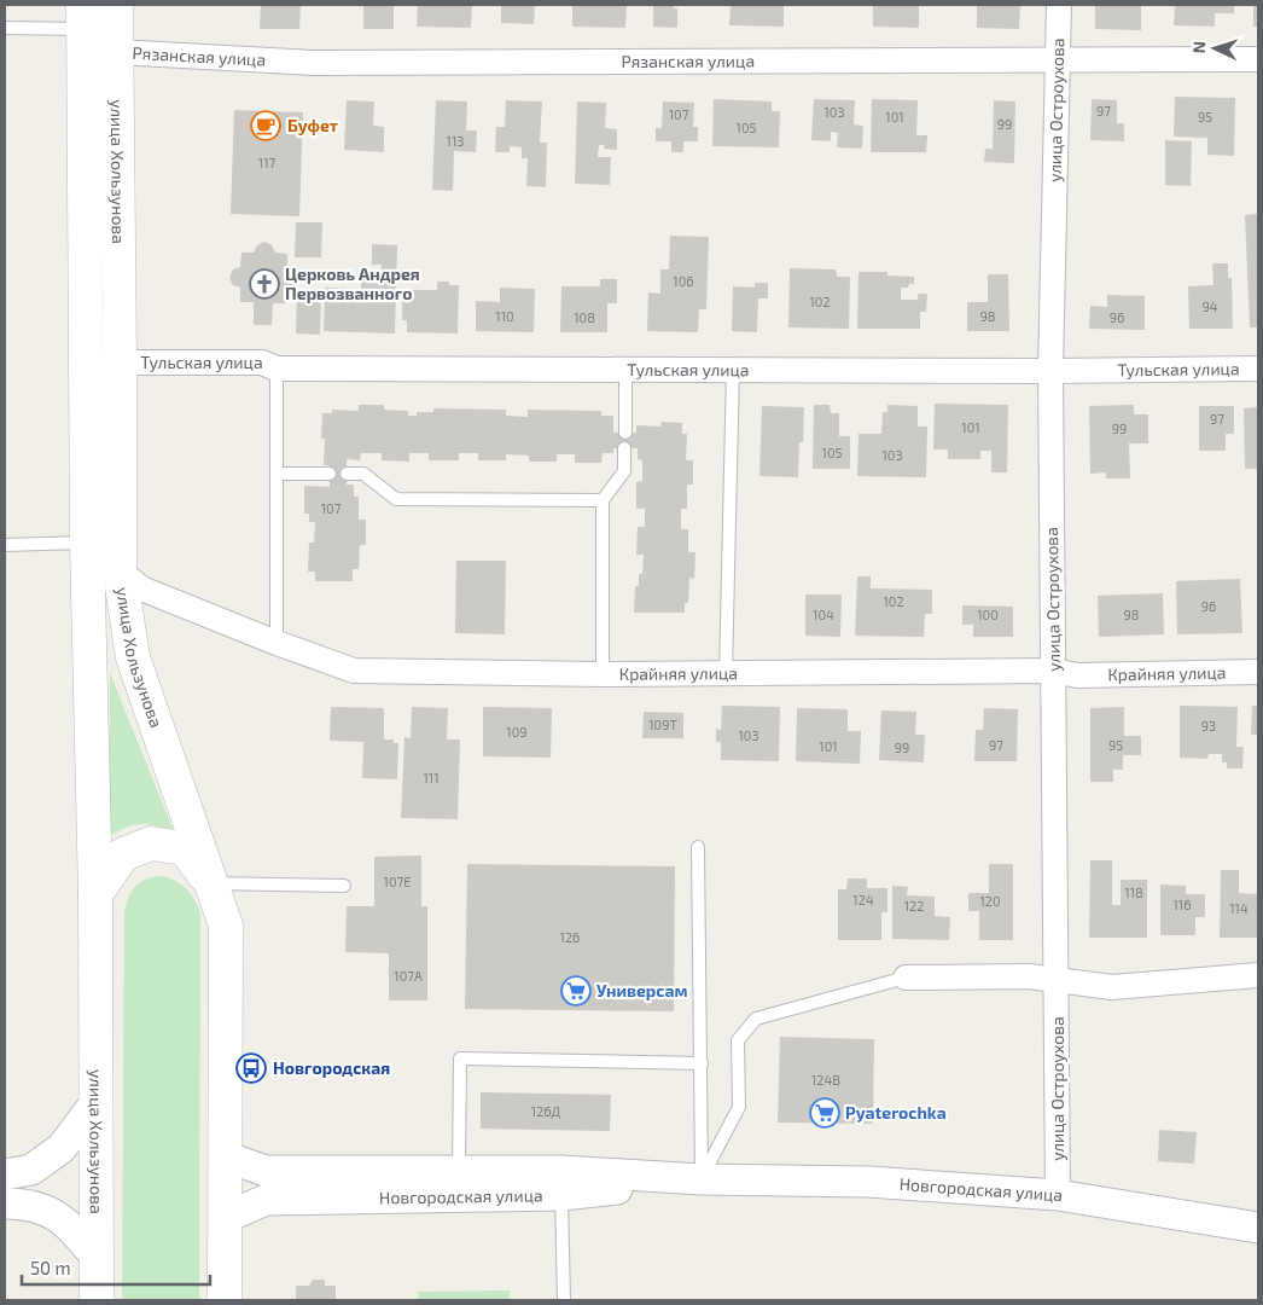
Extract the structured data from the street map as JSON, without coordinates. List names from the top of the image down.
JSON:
{
  "streets": {
    "main road": ["улица Хользунова"],
    "street": [
      "Рязанская улица",
      "улица Остроухова",
      "Тульская улица",
      "Крайняя улица",
      "Новгородская улица"
    ]
  },
  "crossings": [
    ["Рязанская улица", "улица Остроухова"],
    ["Рязанская улица", "улица Хользунова"],
    ["улица Остроухова", "Тульская улица"],
    ["улица Остроухова", "Крайняя улица"],
    ["улица Остроухова", "Новгородская улица"],
    ["улица Хользунова", "Тульская улица"],
    ["улица Хользунова", "Крайняя улица"],
    ["улица Хользунова", "Новгородская улица"]
  ],
  "places": {
    "cafe": ["Буфет"],
    "church": ["Церковь Андрея Первозванного"],
    "supermarket": ["Универсам", "Pyaterochka"],
    "bus stop": ["Новгородская"]
  },
  "house_numbers": [
    "97",
    "103",
    "107",
    "101",
    "95",
    "99",
    "105",
    "113",
    "117",
    "106",
    "102",
    "94",
    "110",
    "98",
    "108",
    "96",
    "97",
    "101",
    "99",
    "105",
    "103",
    "107",
    "102",
    "96",
    "104",
    "100",
    "98",
    "109Т",
    "93",
    "109",
    "103",
    "97",
    "95",
    "101",
    "99",
    "111",
    "107Е",
    "118",
    "124",
    "120",
    "116",
    "122",
    "114",
    "126",
    "107А",
    "124В",
    "126Д"
  ],
  "scale_bar": "50 m",
  "north": "left"
}
